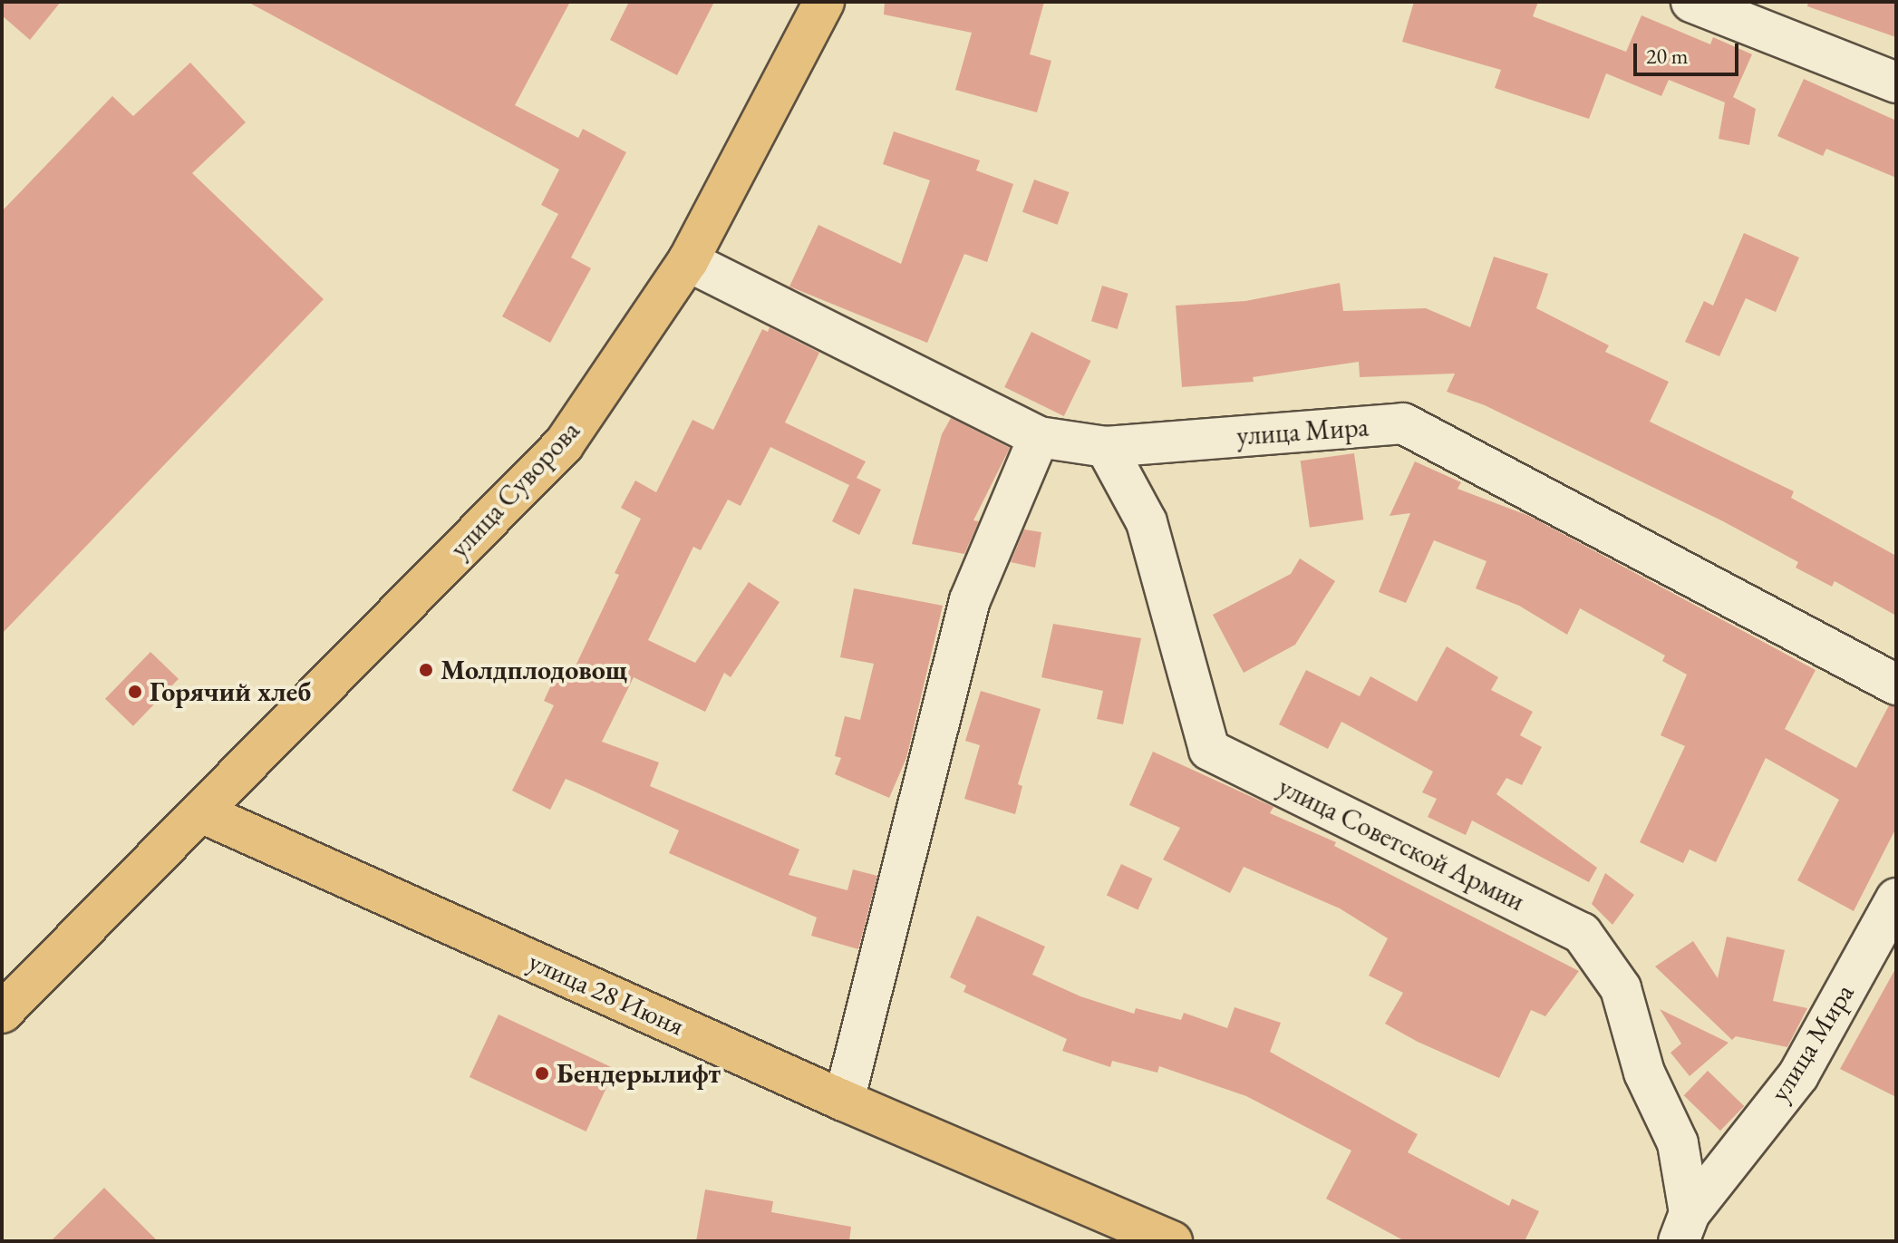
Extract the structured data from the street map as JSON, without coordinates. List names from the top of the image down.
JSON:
{
  "streets": {
    "main road": ["улица Суворова", "улица 28 Июня"],
    "street": ["улица Мира", "улица Советской Армии"]
  },
  "crossings": [
    ["улица Мира", "улица Суворова"],
    ["улица Мира", "улица Советской Армии"],
    ["улица Суворова", "улица 28 Июня"]
  ],
  "places": ["Молдплодовощ", "Горячий хлеб", "Бендерылифт"],
  "scale_bar": "20 m"
}
